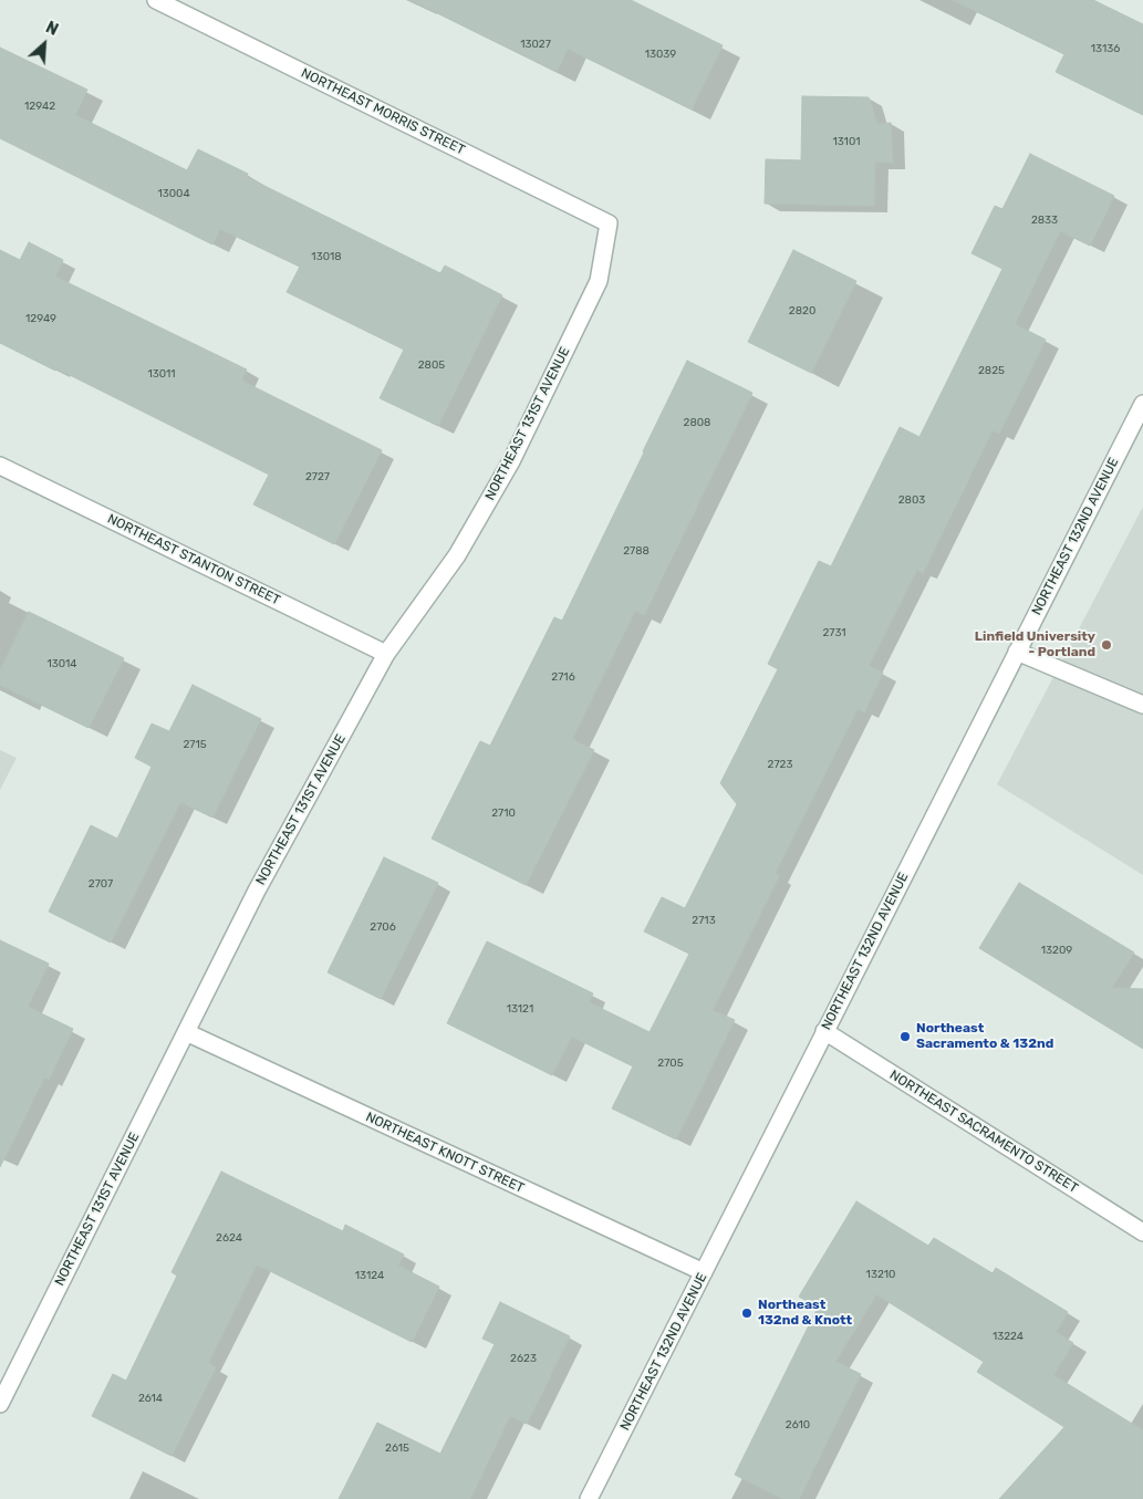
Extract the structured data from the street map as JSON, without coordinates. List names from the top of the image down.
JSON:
{
  "streets": {
    "street": [
      "NORTHEAST MORRIS STREET",
      "NORTHEAST 131ST AVENUE",
      "NORTHEAST 132ND AVENUE",
      "NORTHEAST STANTON STREET",
      "NORTHEAST SACRAMENTO STREET",
      "NORTHEAST KNOTT STREET"
    ]
  },
  "crossings": [
    ["NORTHEAST MORRIS STREET", "NORTHEAST 131ST AVENUE"],
    ["NORTHEAST 131ST AVENUE", "NORTHEAST STANTON STREET"],
    ["NORTHEAST 131ST AVENUE", "NORTHEAST KNOTT STREET"],
    ["NORTHEAST 132ND AVENUE", "NORTHEAST SACRAMENTO STREET"],
    ["NORTHEAST 132ND AVENUE", "NORTHEAST KNOTT STREET"]
  ],
  "places": ["Linfield University - Portland", "Northeast Sacramento & 132nd", "Northeast 132nd & Knott"],
  "house_numbers": [
    "13027",
    "13136",
    "13039",
    "12942",
    "13101",
    "13004",
    "2833",
    "13018",
    "2820",
    "12949",
    "2805",
    "2825",
    "13011",
    "2808",
    "2727",
    "2803",
    "2788",
    "2731",
    "13014",
    "2716",
    "2715",
    "2723",
    "2710",
    "2707",
    "2713",
    "2706",
    "13209",
    "13121",
    "2705",
    "2624",
    "13210",
    "13124",
    "13224",
    "2623",
    "2614",
    "2610",
    "2615"
  ],
  "north": "top right"
}
